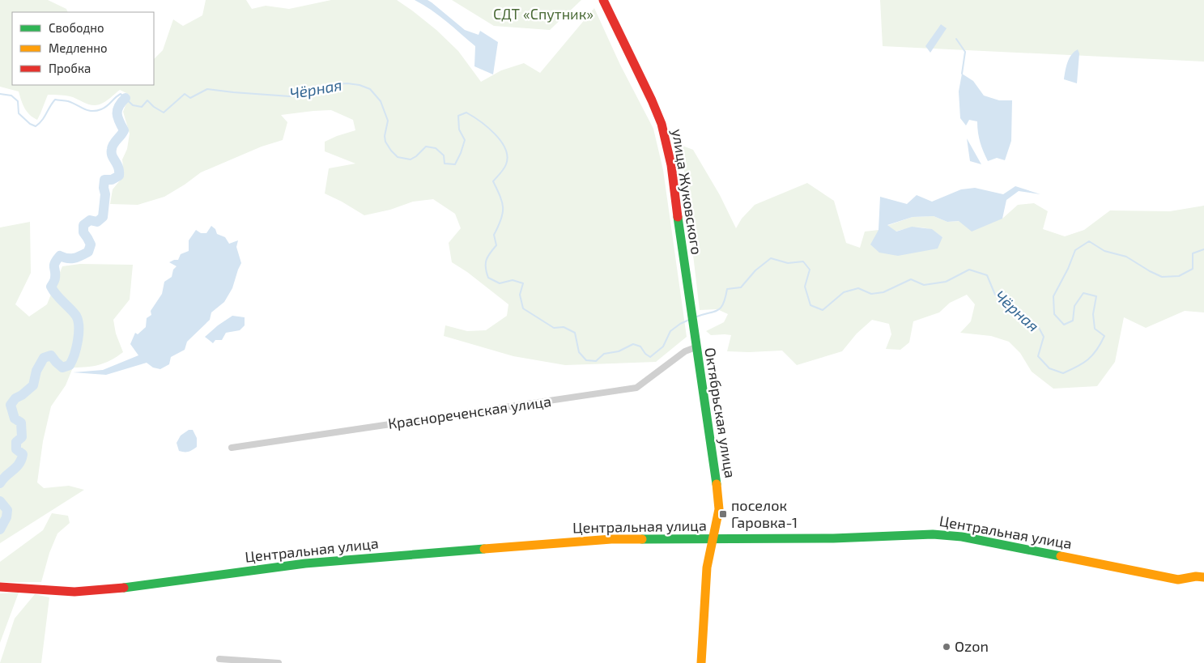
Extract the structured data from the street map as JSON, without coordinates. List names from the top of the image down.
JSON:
{
  "streets": {
    "street": [
      "улица Жуковского",
      "Краснореченская улица",
      "Октябрьская улица",
      "Центральная улица"
    ]
  },
  "crossings": [
    ["улица Жуковского", "Октябрьская улица"],
    ["Краснореченская улица", "Октябрьская улица"],
    ["Октябрьская улица", "Центральная улица"]
  ],
  "water": ["Чёрная"],
  "parks": ["СДТ «Спутник»"],
  "places": {
    "transit": ["поселок Гаровка-1"],
    "other": ["Ozon"]
  },
  "legend": ["Свободно", "Медленно", "Пробка"]
}
